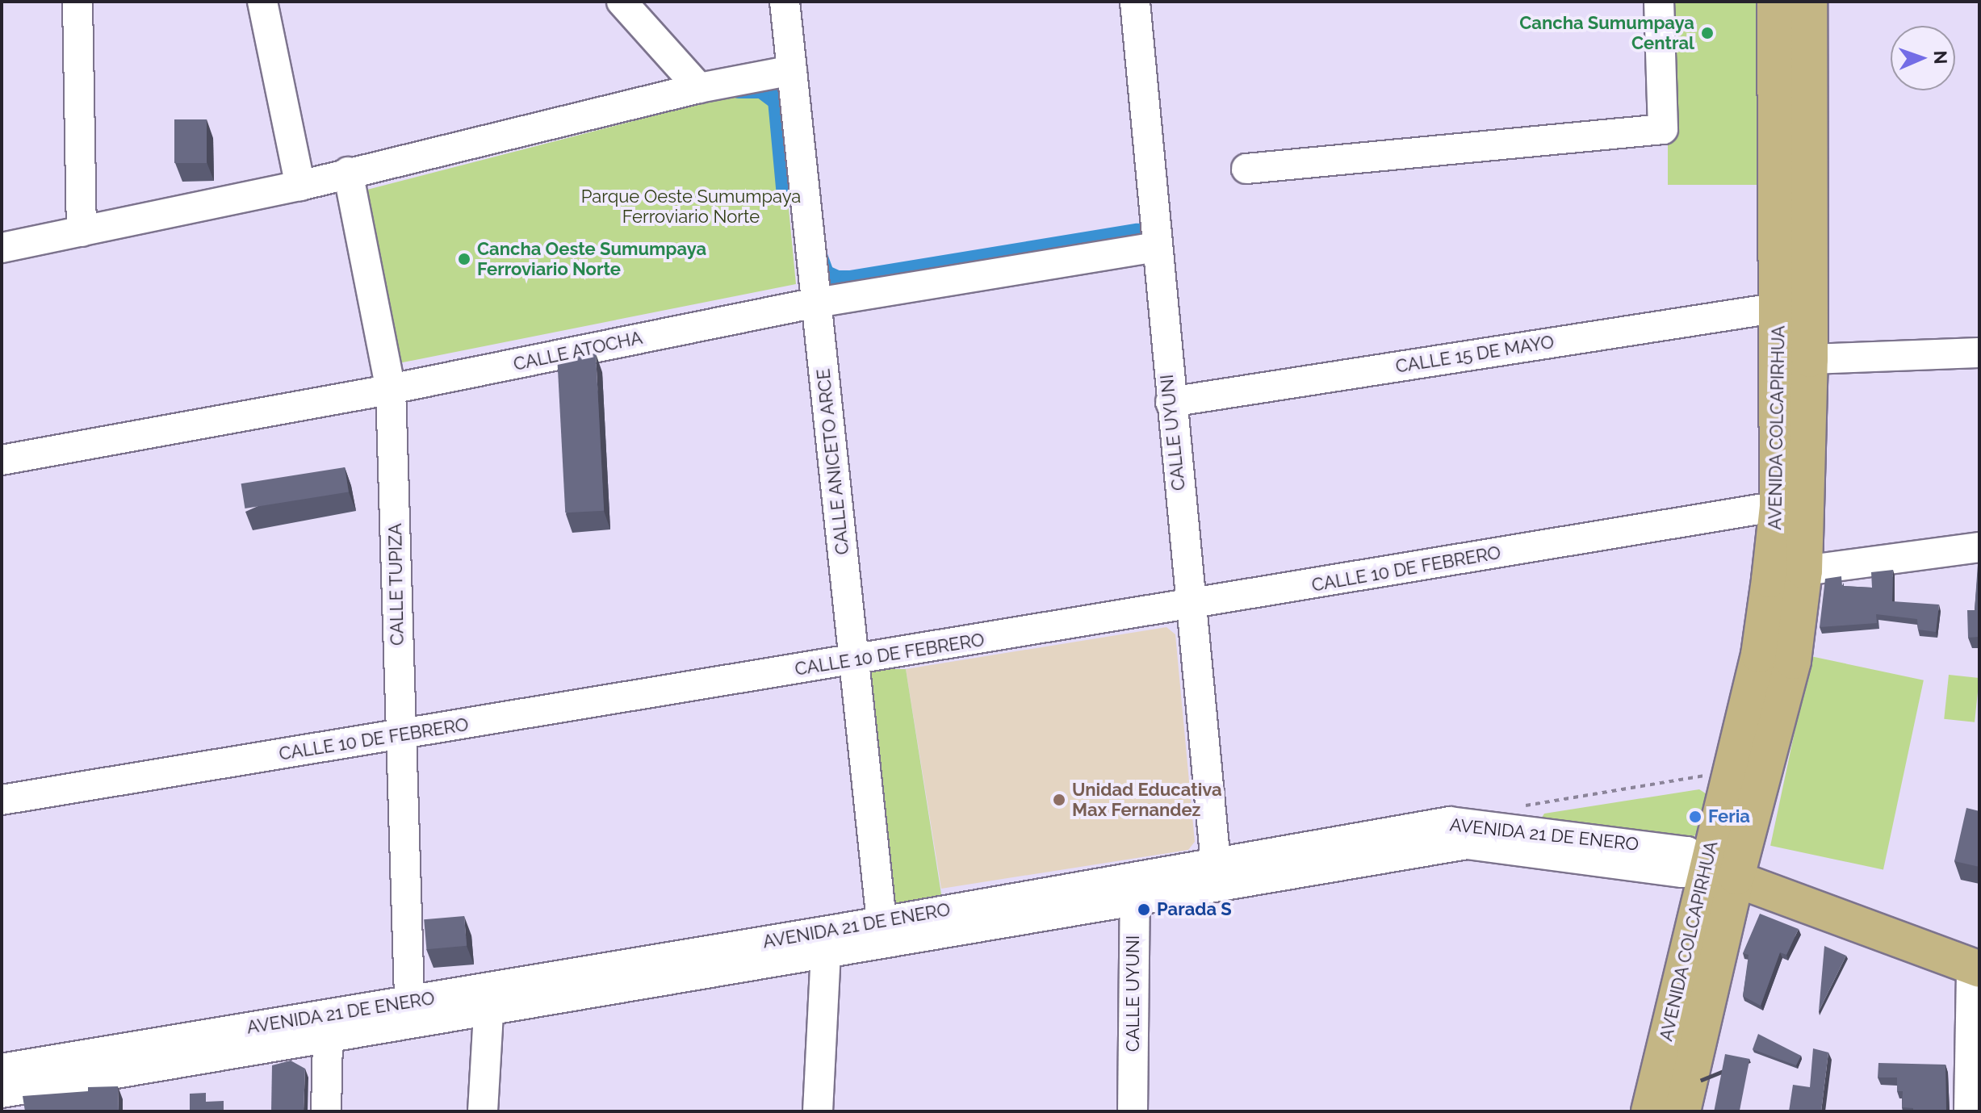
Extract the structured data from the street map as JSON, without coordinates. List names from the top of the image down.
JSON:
{
  "streets": {
    "main road": ["AVENIDA COLCAPIRHUA", "AVENIDA 21 DE ENERO"],
    "street": [
      "CALLE ATOCHA",
      "CALLE 15 DE MAYO",
      "CALLE UYUNI",
      "CALLE ANICETO ARCE",
      "CALLE 10 DE FEBRERO",
      "CALLE TUPIZA"
    ]
  },
  "crossings": [
    ["CALLE ATOCHA", "CALLE UYUNI"],
    ["CALLE ATOCHA", "CALLE ANICETO ARCE"],
    ["CALLE ATOCHA", "CALLE TUPIZA"],
    ["CALLE 15 DE MAYO", "AVENIDA COLCAPIRHUA"],
    ["CALLE 15 DE MAYO", "CALLE UYUNI"],
    ["AVENIDA COLCAPIRHUA", "CALLE 10 DE FEBRERO"],
    ["AVENIDA COLCAPIRHUA", "AVENIDA 21 DE ENERO"],
    ["CALLE UYUNI", "CALLE 10 DE FEBRERO"],
    ["CALLE UYUNI", "AVENIDA 21 DE ENERO"],
    ["CALLE ANICETO ARCE", "CALLE 10 DE FEBRERO"],
    ["CALLE ANICETO ARCE", "AVENIDA 21 DE ENERO"],
    ["CALLE 10 DE FEBRERO", "CALLE TUPIZA"],
    ["CALLE TUPIZA", "AVENIDA 21 DE ENERO"]
  ],
  "parks": ["Parque Oeste Sumumpaya Ferroviario Norte"],
  "places": [
    "Cancha Sumumpaya Central",
    "Cancha Oeste Sumumpaya Ferroviario Norte",
    "Unidad Educativa Max Fernandez",
    "Feria",
    "Parada S"
  ],
  "north": "right"
}
